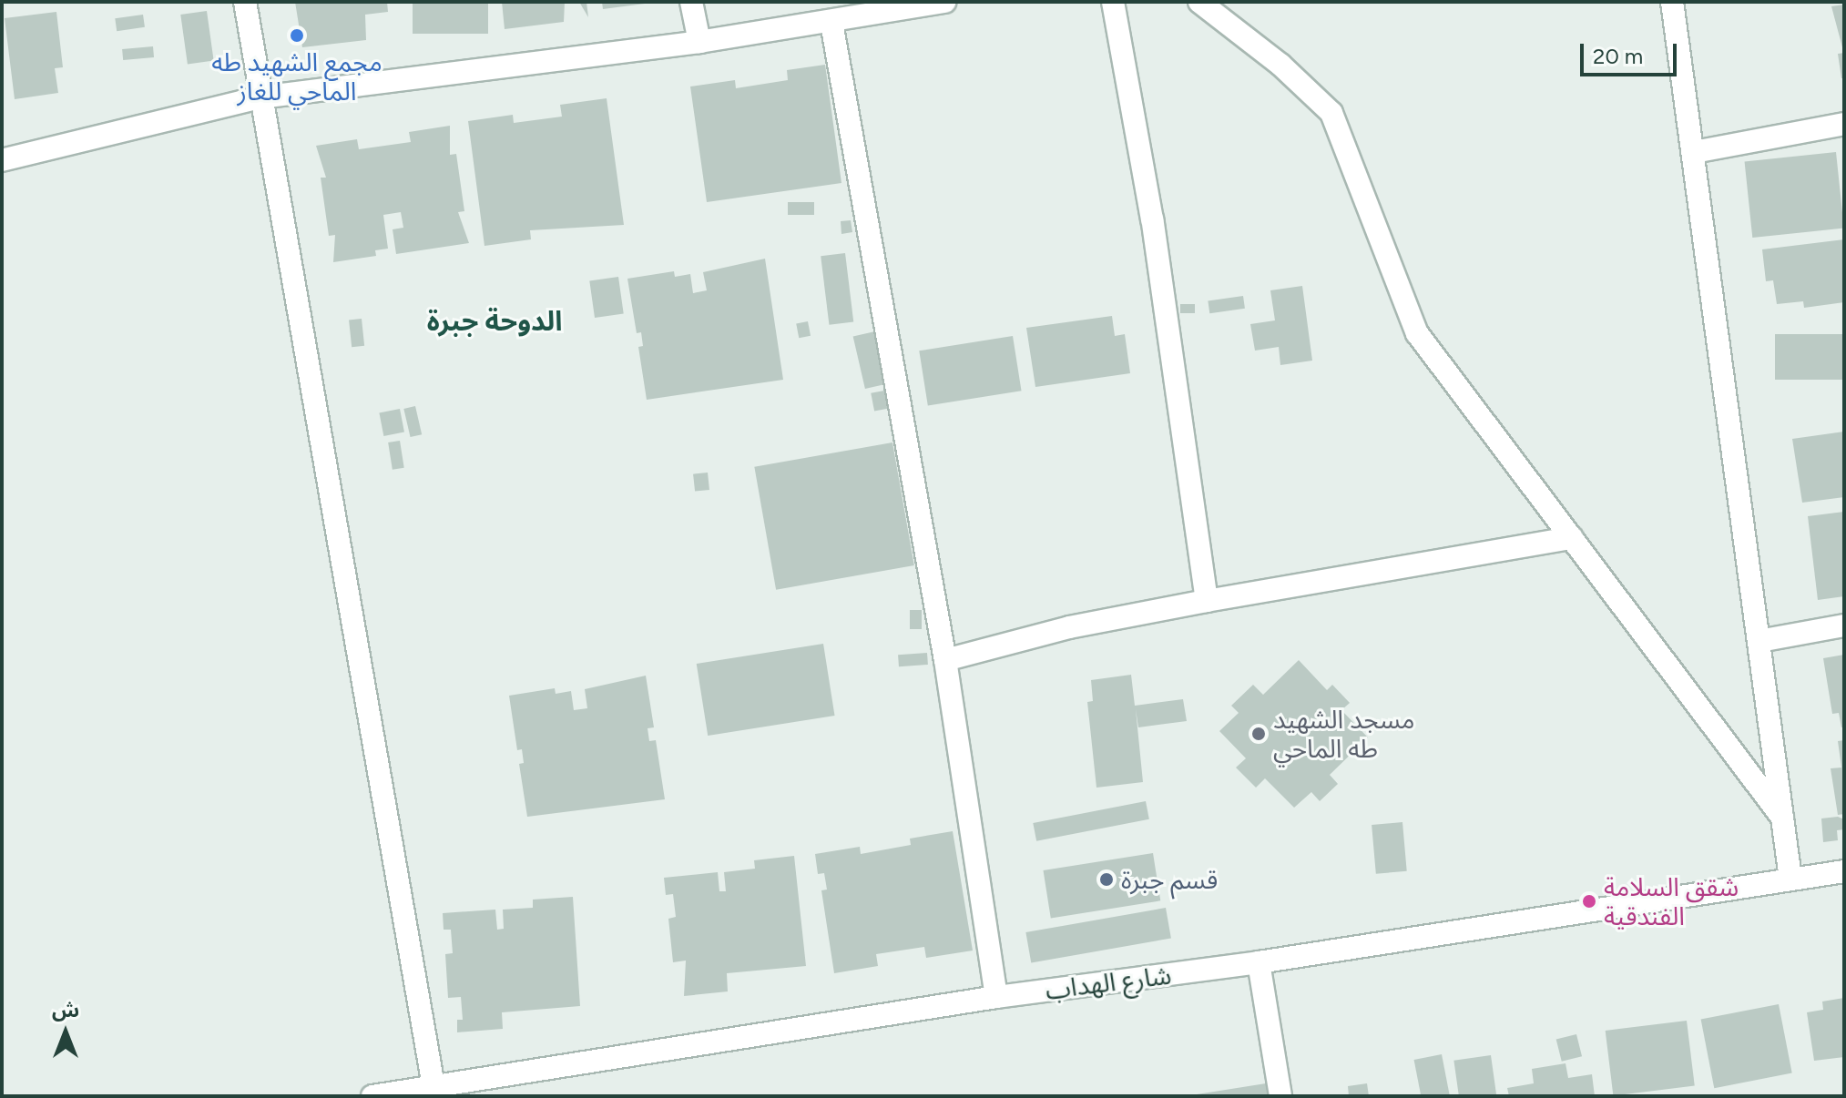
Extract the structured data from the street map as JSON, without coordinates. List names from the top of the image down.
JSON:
{
  "streets": {
    "street": ["شارع الهداب"]
  },
  "districts": ["الدوحة جبرة"],
  "places": [
    "مجمع الشهيد طه الماحي للغاز",
    "مسجد الشهيد طه الماحي",
    "قسم جبرة",
    "شقق السلامة الفندقية"
  ],
  "scale_bar": "20 m",
  "north": "top"
}
